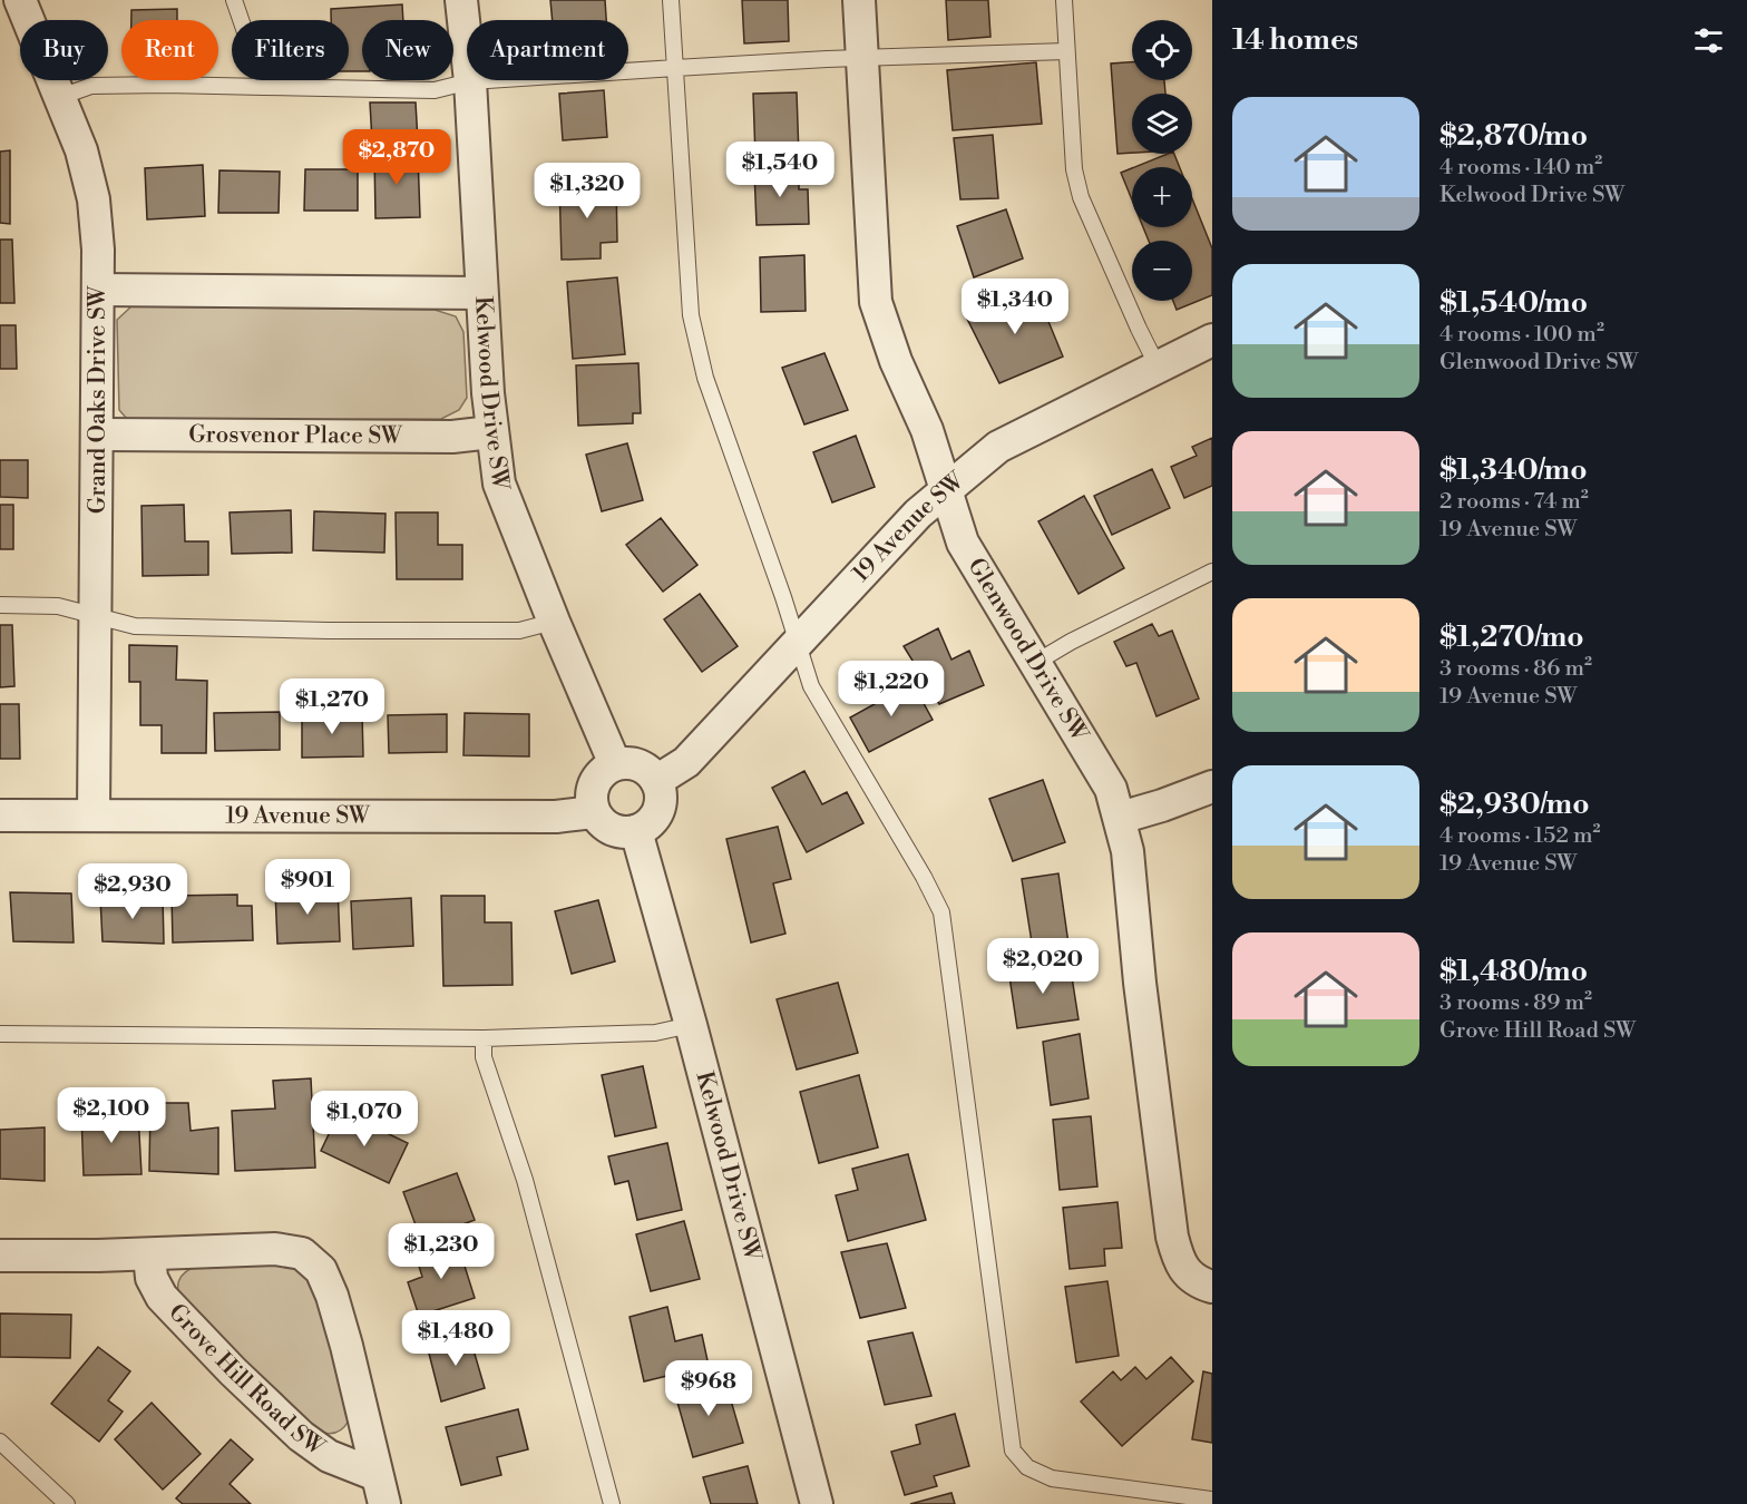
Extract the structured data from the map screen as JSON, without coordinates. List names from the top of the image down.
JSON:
{
  "streets": {
    "street": [
      "Kelwood Drive SW",
      "Grand Oaks Drive SW",
      "Grosvenor Place SW",
      "19 Avenue SW",
      "Glenwood Drive SW",
      "Grove Hill Road SW"
    ]
  },
  "crossings": [
    ["Kelwood Drive SW", "Grosvenor Place SW"],
    ["Kelwood Drive SW", "19 Avenue SW"],
    ["Grand Oaks Drive SW", "Grosvenor Place SW"],
    ["Grand Oaks Drive SW", "19 Avenue SW"],
    ["19 Avenue SW", "Glenwood Drive SW"]
  ],
  "page": {
    "heading": "14 homes",
    "map_buttons": ["+", "−"],
    "chip": [
      "Buy",
      "Rent",
      "Filters",
      "New",
      "Apartment"
    ],
    "list": [
      {
        "name": "$2,870/mo",
        "note": "4 rooms · 140 m² · Kelwood Drive SW"
      },
      {
        "name": "$1,540/mo",
        "note": "4 rooms · 100 m² · Glenwood Drive SW"
      },
      {
        "name": "$1,340/mo",
        "note": "2 rooms · 74 m² · 19 Avenue SW"
      },
      {
        "name": "$1,270/mo",
        "note": "3 rooms · 86 m² · 19 Avenue SW"
      },
      {
        "name": "$2,930/mo",
        "note": "4 rooms · 152 m² · 19 Avenue SW"
      },
      {
        "name": "$1,480/mo",
        "note": "3 rooms · 89 m² · Grove Hill Road SW"
      }
    ],
    "price": [
      "$2,870",
      "$1,540",
      "$1,320",
      "$1,340",
      "$1,220",
      "$1,270",
      "$901",
      "$2,930",
      "$2,020",
      "$2,100",
      "$1,070",
      "$1,230",
      "$1,480",
      "$968"
    ]
  }
}
